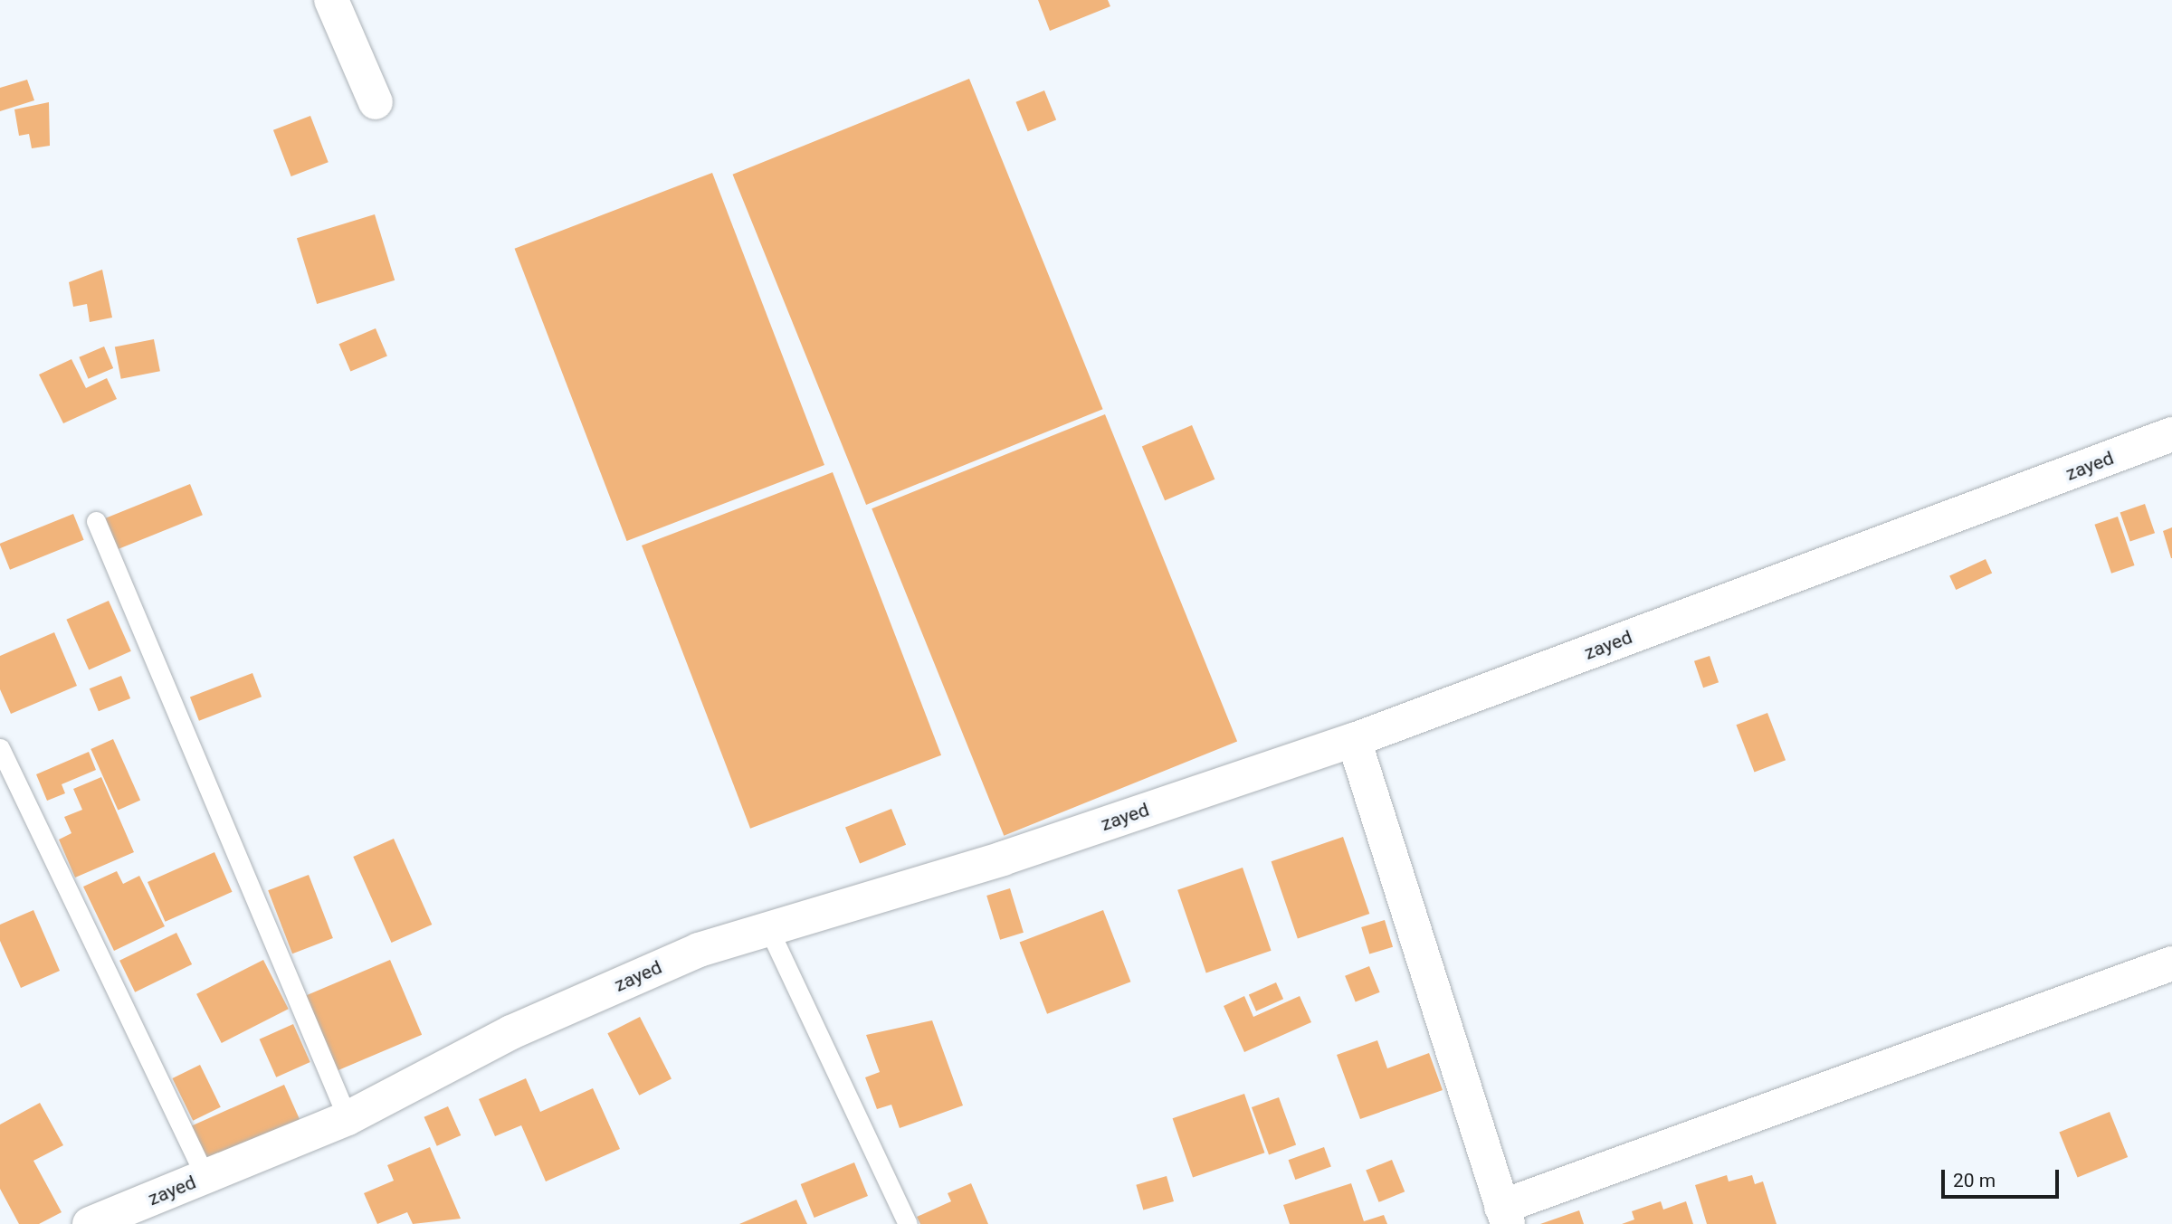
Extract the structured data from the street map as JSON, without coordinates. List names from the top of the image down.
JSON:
{
  "streets": {
    "street": ["zayed"]
  },
  "scale_bar": "20 m"
}
